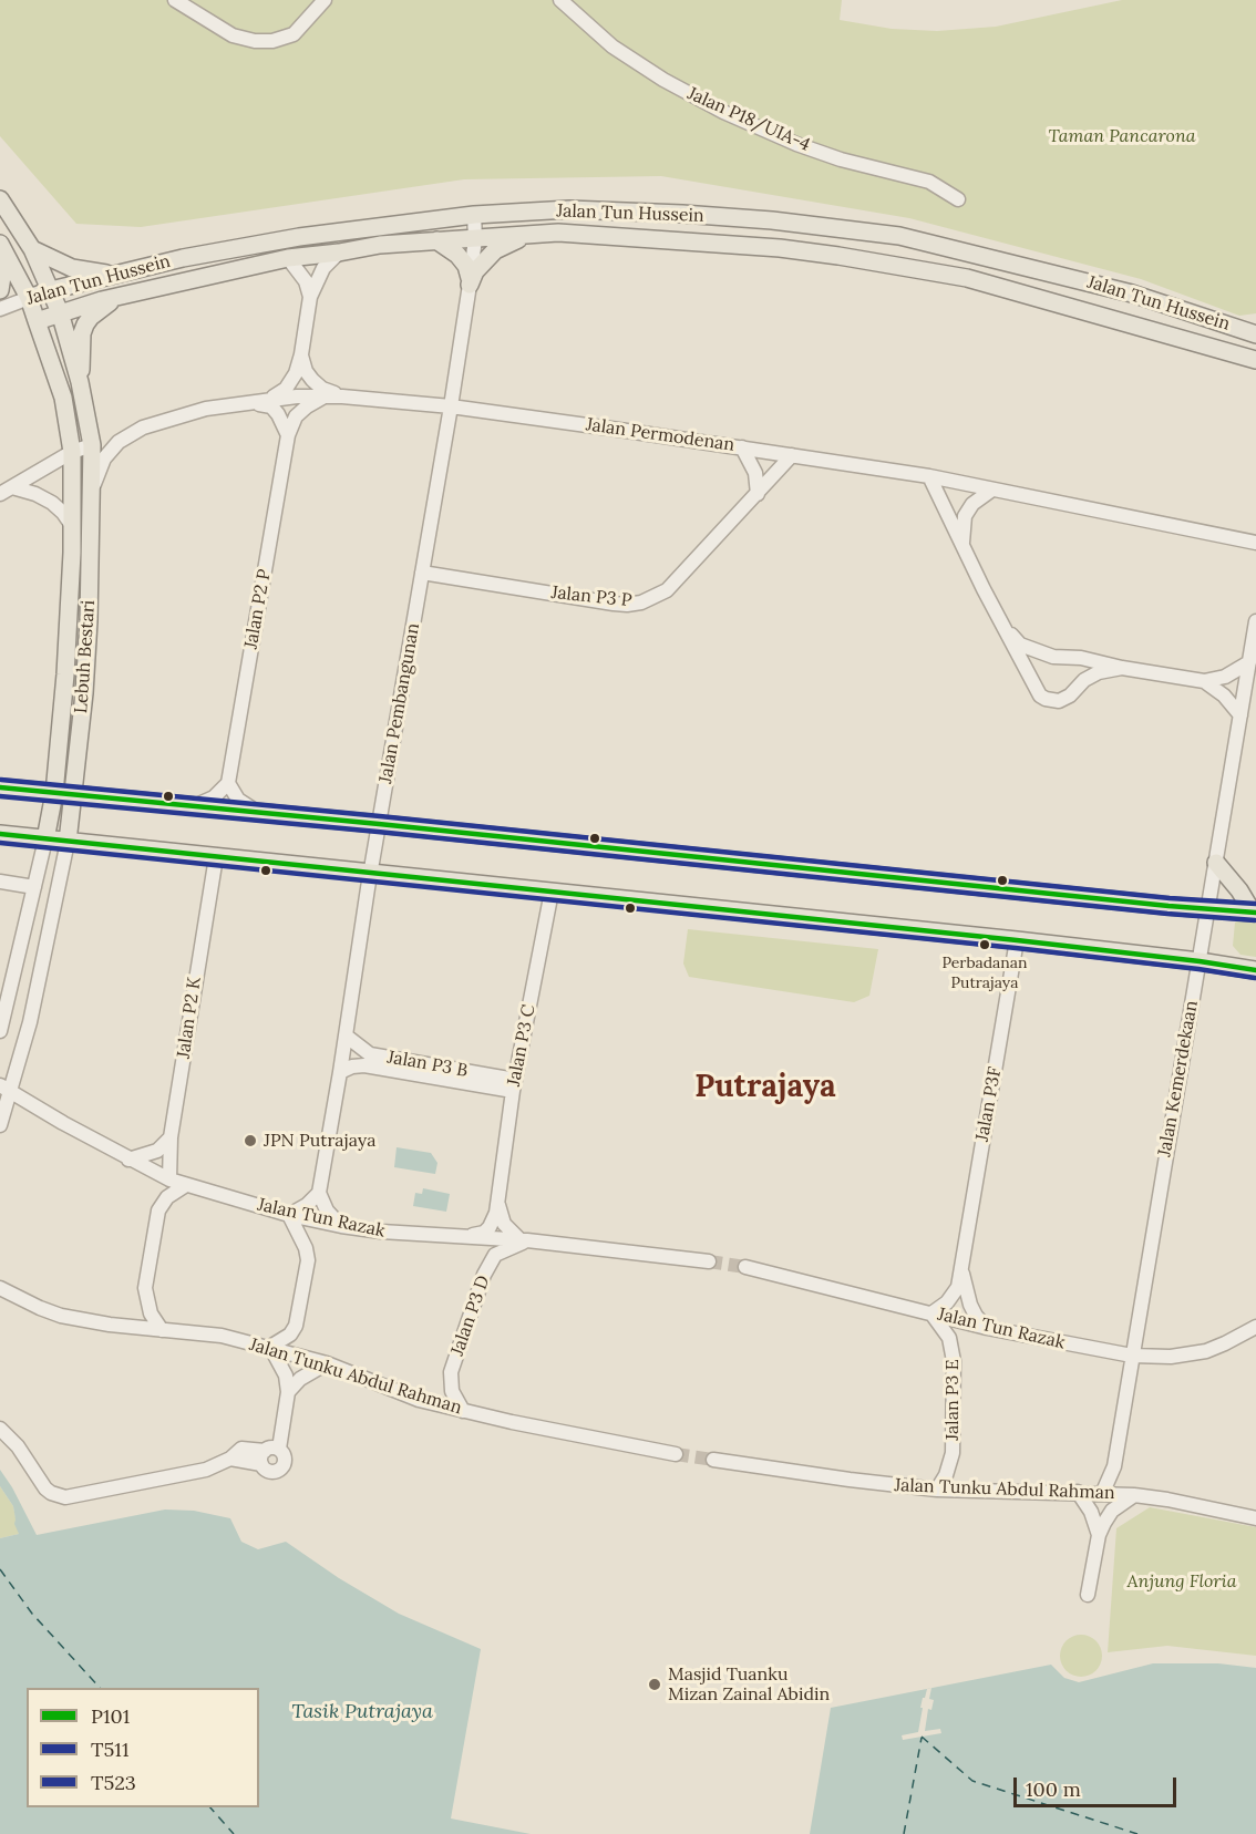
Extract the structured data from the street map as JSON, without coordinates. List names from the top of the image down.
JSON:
{
  "streets": {
    "main road": ["Jalan Tun Hussein", "Lebuh Bestari"],
    "street": [
      "Jalan P18/UIA-4",
      "Jalan Permodenan",
      "Jalan P3 P",
      "Jalan P2 P",
      "Jalan Pembangunan",
      "Jalan P2 K",
      "Jalan P3 C",
      "Jalan P3 B",
      "Jalan Kemerdekaan",
      "Jalan P3F",
      "Jalan Tun Razak",
      "Jalan P3 D",
      "Jalan Tunku Abdul Rahman",
      "Jalan P3 E"
    ]
  },
  "crossings": [
    ["Jalan Tun Hussein", "Jalan Permodenan"],
    ["Jalan Tun Hussein", "Lebuh Bestari"],
    ["Jalan Tun Hussein", "Jalan Pembangunan"],
    ["Jalan Permodenan", "Jalan P3 P"],
    ["Jalan Permodenan", "Jalan P2 P"],
    ["Jalan Permodenan", "Lebuh Bestari"],
    ["Jalan Permodenan", "Jalan Pembangunan"],
    ["Jalan P3 P", "Jalan Pembangunan"],
    ["Lebuh Bestari", "Jalan Tun Razak"],
    ["Jalan Pembangunan", "Jalan P3 C"],
    ["Jalan Pembangunan", "Jalan P3 B"],
    ["Jalan Pembangunan", "Jalan Tun Razak"],
    ["Jalan P2 K", "Jalan Tun Razak"],
    ["Jalan P3 C", "Jalan P3 B"],
    ["Jalan P3 C", "Jalan Tun Razak"],
    ["Jalan P3 C", "Jalan P3 D"],
    ["Jalan P3 B", "Jalan Tun Razak"],
    ["Jalan Kemerdekaan", "Jalan Tun Razak"],
    ["Jalan Kemerdekaan", "Jalan Tunku Abdul Rahman"],
    ["Jalan P3F", "Jalan Tun Razak"],
    ["Jalan P3F", "Jalan P3 E"],
    ["Jalan Tun Razak", "Jalan P3 D"],
    ["Jalan Tun Razak", "Jalan Tunku Abdul Rahman"],
    ["Jalan Tun Razak", "Jalan P3 E"],
    ["Jalan P3 D", "Jalan Tunku Abdul Rahman"],
    ["Jalan Tunku Abdul Rahman", "Jalan P3 E"]
  ],
  "districts": ["Putrajaya"],
  "water": ["Tasik Putrajaya"],
  "parks": ["Taman Pancarona", "Anjung Floria"],
  "places": ["Perbadanan Putrajaya", "JPN Putrajaya", "Masjid Tuanku Mizan Zainal Abidin"],
  "lines": ["transit line T523", "transit line P101", "transit line T511"],
  "legend": ["P101", "T511", "T523"],
  "scale_bar": "100 m"
}
